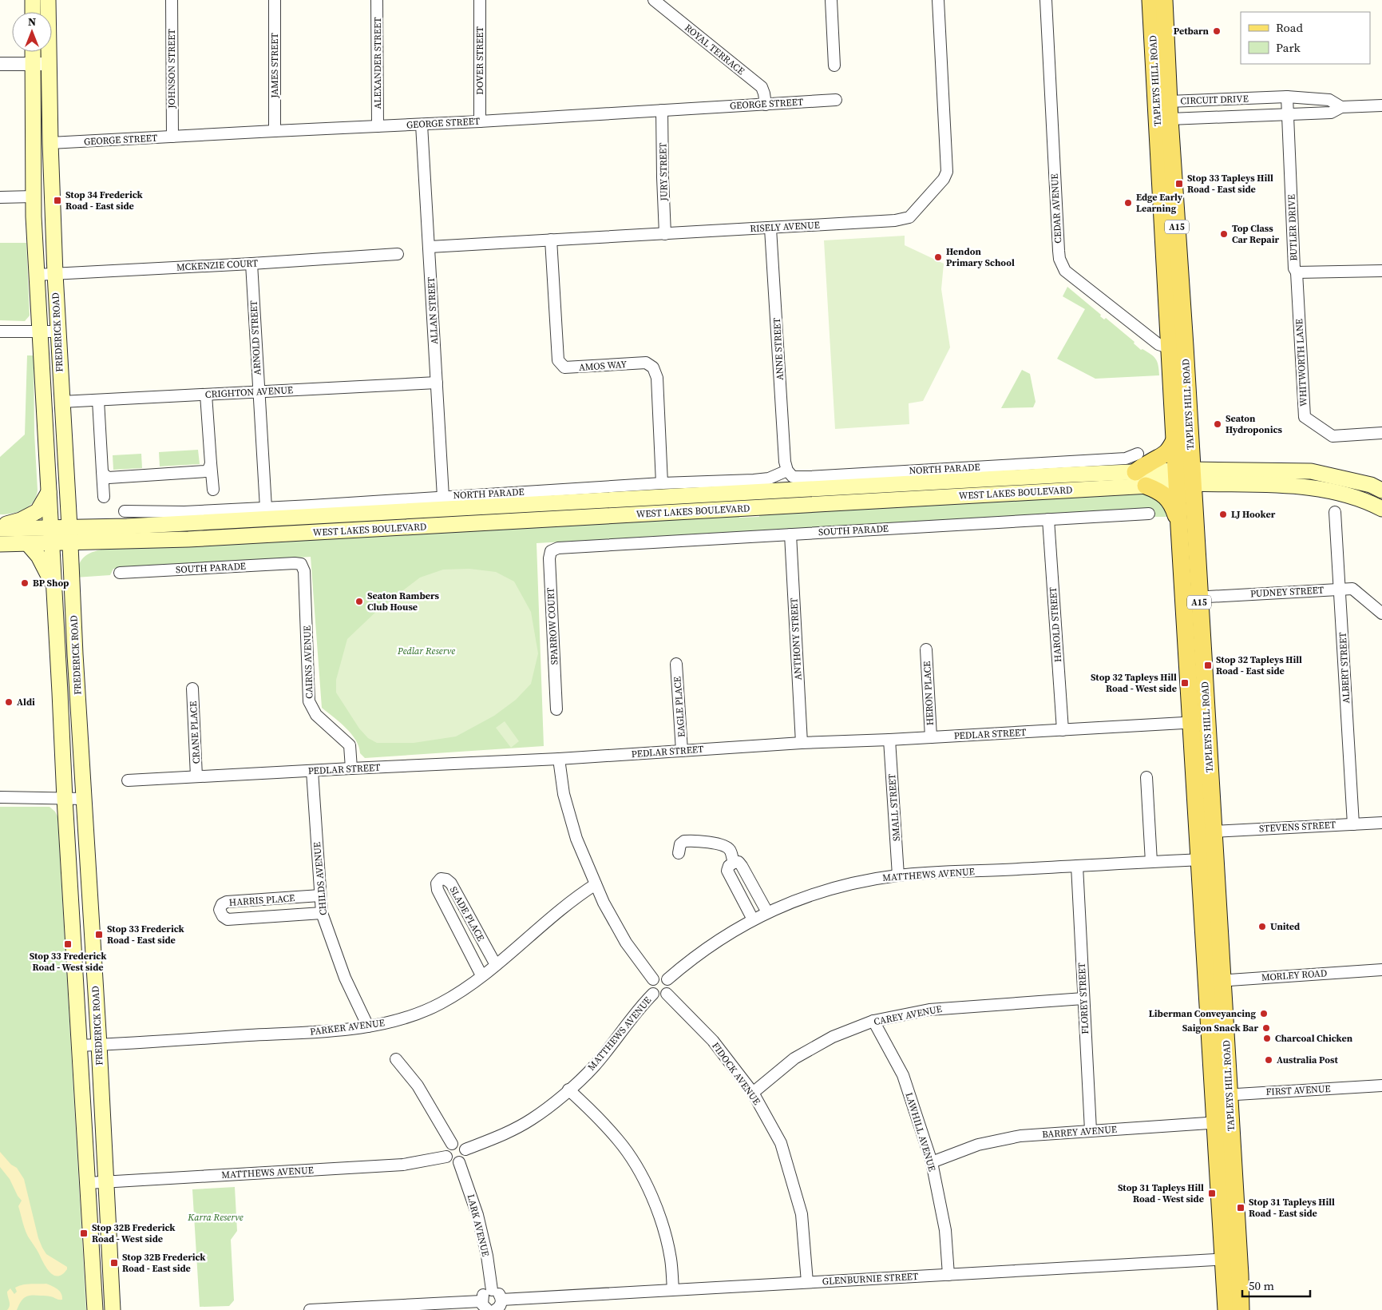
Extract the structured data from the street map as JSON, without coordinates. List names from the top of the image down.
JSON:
{
  "streets": {
    "main road": [
      "TAPLEYS HILL ROAD",
      "A15",
      "FREDERICK ROAD",
      "WEST LAKES BOULEVARD"
    ],
    "street": [
      "ROYAL TERRACE",
      "DOVER STREET",
      "ALEXANDER STREET",
      "JAMES STREET",
      "JOHNSON STREET",
      "CIRCUIT DRIVE",
      "GEORGE STREET",
      "JURY STREET",
      "CEDAR AVENUE",
      "RISELY AVENUE",
      "BUTLER DRIVE",
      "MCKENZIE COURT",
      "ALLAN STREET",
      "ARNOLD STREET",
      "ANNE STREET",
      "WHITWORTH LANE",
      "AMOS WAY",
      "CRIGHTON AVENUE",
      "NORTH PARADE",
      "SOUTH PARADE",
      "PUDNEY STREET",
      "HAROLD STREET",
      "SPARROW COURT",
      "ANTHONY STREET",
      "CAIRNS AVENUE",
      "ALBERT STREET",
      "HERON PLACE",
      "EAGLE PLACE",
      "CRANE PLACE",
      "PEDLAR STREET",
      "SMALL STREET",
      "STEVENS STREET",
      "MATTHEWS AVENUE",
      "CHILDS AVENUE",
      "HARRIS PLACE",
      "SLADE PLACE",
      "MORLEY ROAD",
      "FLOREY STREET",
      "CAREY AVENUE",
      "PARKER AVENUE",
      "FIDOCK AVENUE",
      "FIRST AVENUE",
      "LAWHILL AVENUE",
      "BARREY AVENUE",
      "LARK AVENUE",
      "GLENBURNIE STREET"
    ]
  },
  "crossings": [
    ["ROYAL TERRACE", "GEORGE STREET"],
    ["DOVER STREET", "GEORGE STREET"],
    ["ALEXANDER STREET", "GEORGE STREET"],
    ["JAMES STREET", "GEORGE STREET"],
    ["JOHNSON STREET", "GEORGE STREET"],
    ["TAPLEYS HILL ROAD", "CIRCUIT DRIVE"],
    ["TAPLEYS HILL ROAD", "CEDAR AVENUE"],
    ["TAPLEYS HILL ROAD", "WEST LAKES BOULEVARD"],
    ["TAPLEYS HILL ROAD", "PUDNEY STREET"],
    ["TAPLEYS HILL ROAD", "PEDLAR STREET"],
    ["TAPLEYS HILL ROAD", "STEVENS STREET"],
    ["TAPLEYS HILL ROAD", "MATTHEWS AVENUE"],
    ["TAPLEYS HILL ROAD", "MORLEY ROAD"],
    ["TAPLEYS HILL ROAD", "FIRST AVENUE"],
    ["TAPLEYS HILL ROAD", "BARREY AVENUE"],
    ["TAPLEYS HILL ROAD", "GLENBURNIE STREET"],
    ["CIRCUIT DRIVE", "BUTLER DRIVE"],
    ["GEORGE STREET", "JURY STREET"],
    ["GEORGE STREET", "ALLAN STREET"],
    ["GEORGE STREET", "FREDERICK ROAD"],
    ["JURY STREET", "RISELY AVENUE"],
    ["RISELY AVENUE", "ALLAN STREET"],
    ["RISELY AVENUE", "ANNE STREET"],
    ["RISELY AVENUE", "AMOS WAY"],
    ["BUTLER DRIVE", "WHITWORTH LANE"],
    ["MCKENZIE COURT", "FREDERICK ROAD"],
    ["MCKENZIE COURT", "ARNOLD STREET"],
    ["ALLAN STREET", "CRIGHTON AVENUE"],
    ["ALLAN STREET", "NORTH PARADE"],
    ["FREDERICK ROAD", "CRIGHTON AVENUE"],
    ["FREDERICK ROAD", "WEST LAKES BOULEVARD"],
    ["FREDERICK ROAD", "MATTHEWS AVENUE"],
    ["FREDERICK ROAD", "PARKER AVENUE"],
    ["ARNOLD STREET", "CRIGHTON AVENUE"],
    ["ARNOLD STREET", "NORTH PARADE"],
    ["ANNE STREET", "NORTH PARADE"],
    ["AMOS WAY", "NORTH PARADE"],
    ["SOUTH PARADE", "HAROLD STREET"],
    ["SOUTH PARADE", "SPARROW COURT"],
    ["SOUTH PARADE", "ANTHONY STREET"],
    ["SOUTH PARADE", "CAIRNS AVENUE"],
    ["PUDNEY STREET", "ALBERT STREET"],
    ["HAROLD STREET", "PEDLAR STREET"],
    ["ANTHONY STREET", "PEDLAR STREET"],
    ["CAIRNS AVENUE", "PEDLAR STREET"],
    ["ALBERT STREET", "STEVENS STREET"],
    ["HERON PLACE", "PEDLAR STREET"],
    ["EAGLE PLACE", "PEDLAR STREET"],
    ["CRANE PLACE", "PEDLAR STREET"],
    ["PEDLAR STREET", "SMALL STREET"],
    ["PEDLAR STREET", "CHILDS AVENUE"],
    ["SMALL STREET", "MATTHEWS AVENUE"],
    ["MATTHEWS AVENUE", "FLOREY STREET"],
    ["MATTHEWS AVENUE", "FIDOCK AVENUE"],
    ["MATTHEWS AVENUE", "LARK AVENUE"],
    ["CHILDS AVENUE", "HARRIS PLACE"],
    ["CHILDS AVENUE", "PARKER AVENUE"],
    ["SLADE PLACE", "PARKER AVENUE"],
    ["FLOREY STREET", "CAREY AVENUE"],
    ["FLOREY STREET", "BARREY AVENUE"],
    ["CAREY AVENUE", "FIDOCK AVENUE"],
    ["CAREY AVENUE", "LAWHILL AVENUE"],
    ["FIDOCK AVENUE", "GLENBURNIE STREET"],
    ["LAWHILL AVENUE", "BARREY AVENUE"],
    ["LAWHILL AVENUE", "GLENBURNIE STREET"]
  ],
  "parks": ["Pedlar Reserve", "Karra Reserve"],
  "places": {
    "other": [
      "Petbarn",
      "Edge Early Learning",
      "Top Class Car Repair",
      "Hendon Primary School",
      "Seaton Hydroponics",
      "LJ Hooker",
      "BP Shop",
      "Seaton Rambers Club House",
      "Aldi",
      "United",
      "Liberman Conveyancing",
      "Saigon Snack Bar",
      "Charcoal Chicken",
      "Australia Post"
    ],
    "transit": [
      "Stop 33 Tapleys Hill Road - East side",
      "Stop 34 Frederick Road - East side",
      "Stop 32 Tapleys Hill Road - East side",
      "Stop 32 Tapleys Hill Road - West side",
      "Stop 33 Frederick Road - East side",
      "Stop 33 Frederick Road - West side",
      "Stop 31 Tapleys Hill Road - West side",
      "Stop 31 Tapleys Hill Road - East side",
      "Stop 32B Frederick Road - West side",
      "Stop 32B Frederick Road - East side"
    ]
  },
  "legend": ["Road", "Park"],
  "scale_bar": "50 m",
  "north": "top"
}
